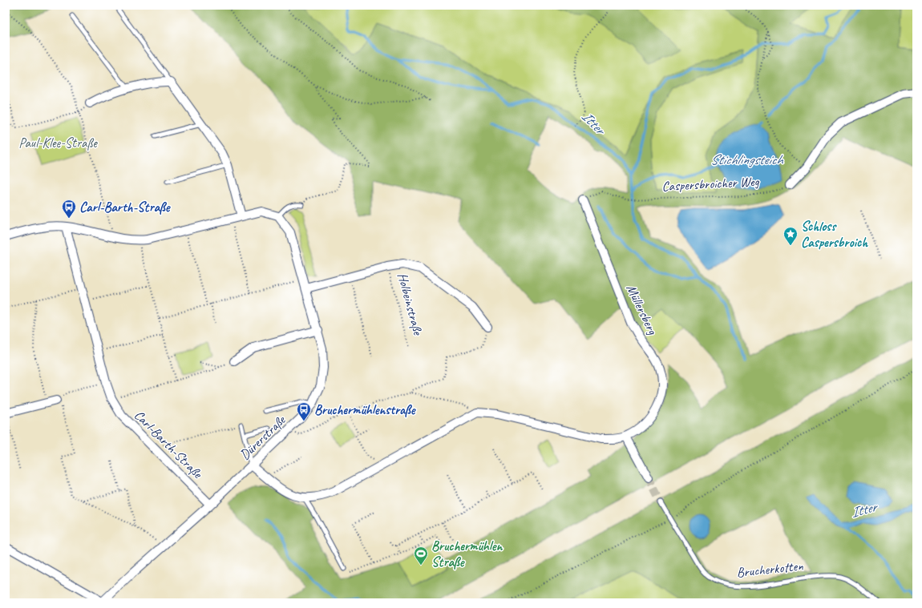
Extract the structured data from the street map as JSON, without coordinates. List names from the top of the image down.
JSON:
{
  "streets": {
    "street": [
      "Holbeinstraße",
      "Müllersberg",
      "Dürerstraße",
      "Carl-Barth-Straße"
    ],
    "lane": ["Brucherkotten"],
    "path": ["Caspersbroicher Weg"]
  },
  "crossings": [
    ["Caspersbroicher Weg", "Müllersberg"],
    ["Holbeinstraße", "Dürerstraße"],
    ["Dürerstraße", "Carl-Barth-Straße"]
  ],
  "water": ["Itter", "Stichlingsteich"],
  "parks": ["Paul-Klee-Straße"],
  "places": {
    "bus stop": ["Carl-Barth-Straße", "Bruchermühlenstraße"],
    "place": ["Schloss Caspersbroich"],
    "sports": ["Bruchermühlen Straße"]
  }
}
